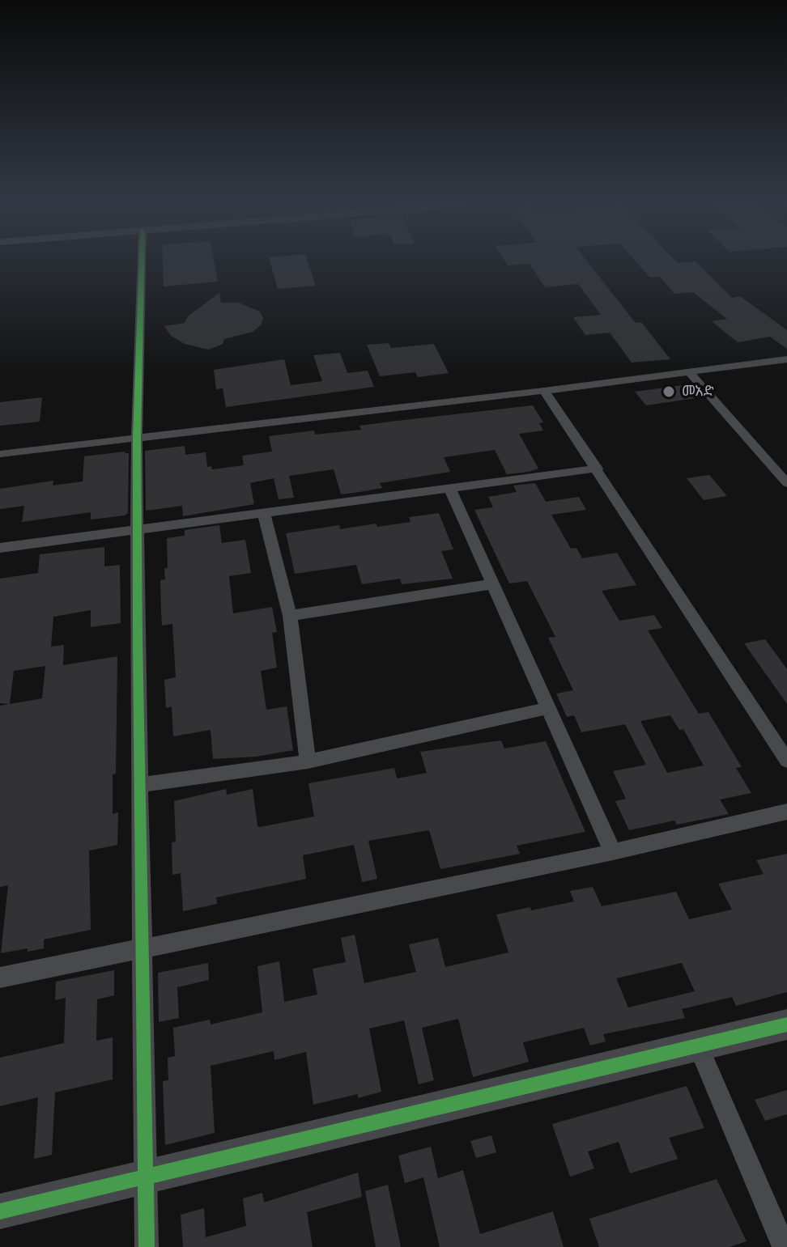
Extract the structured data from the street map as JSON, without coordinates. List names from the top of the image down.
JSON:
{
  "places": ["መአድ"]
}
